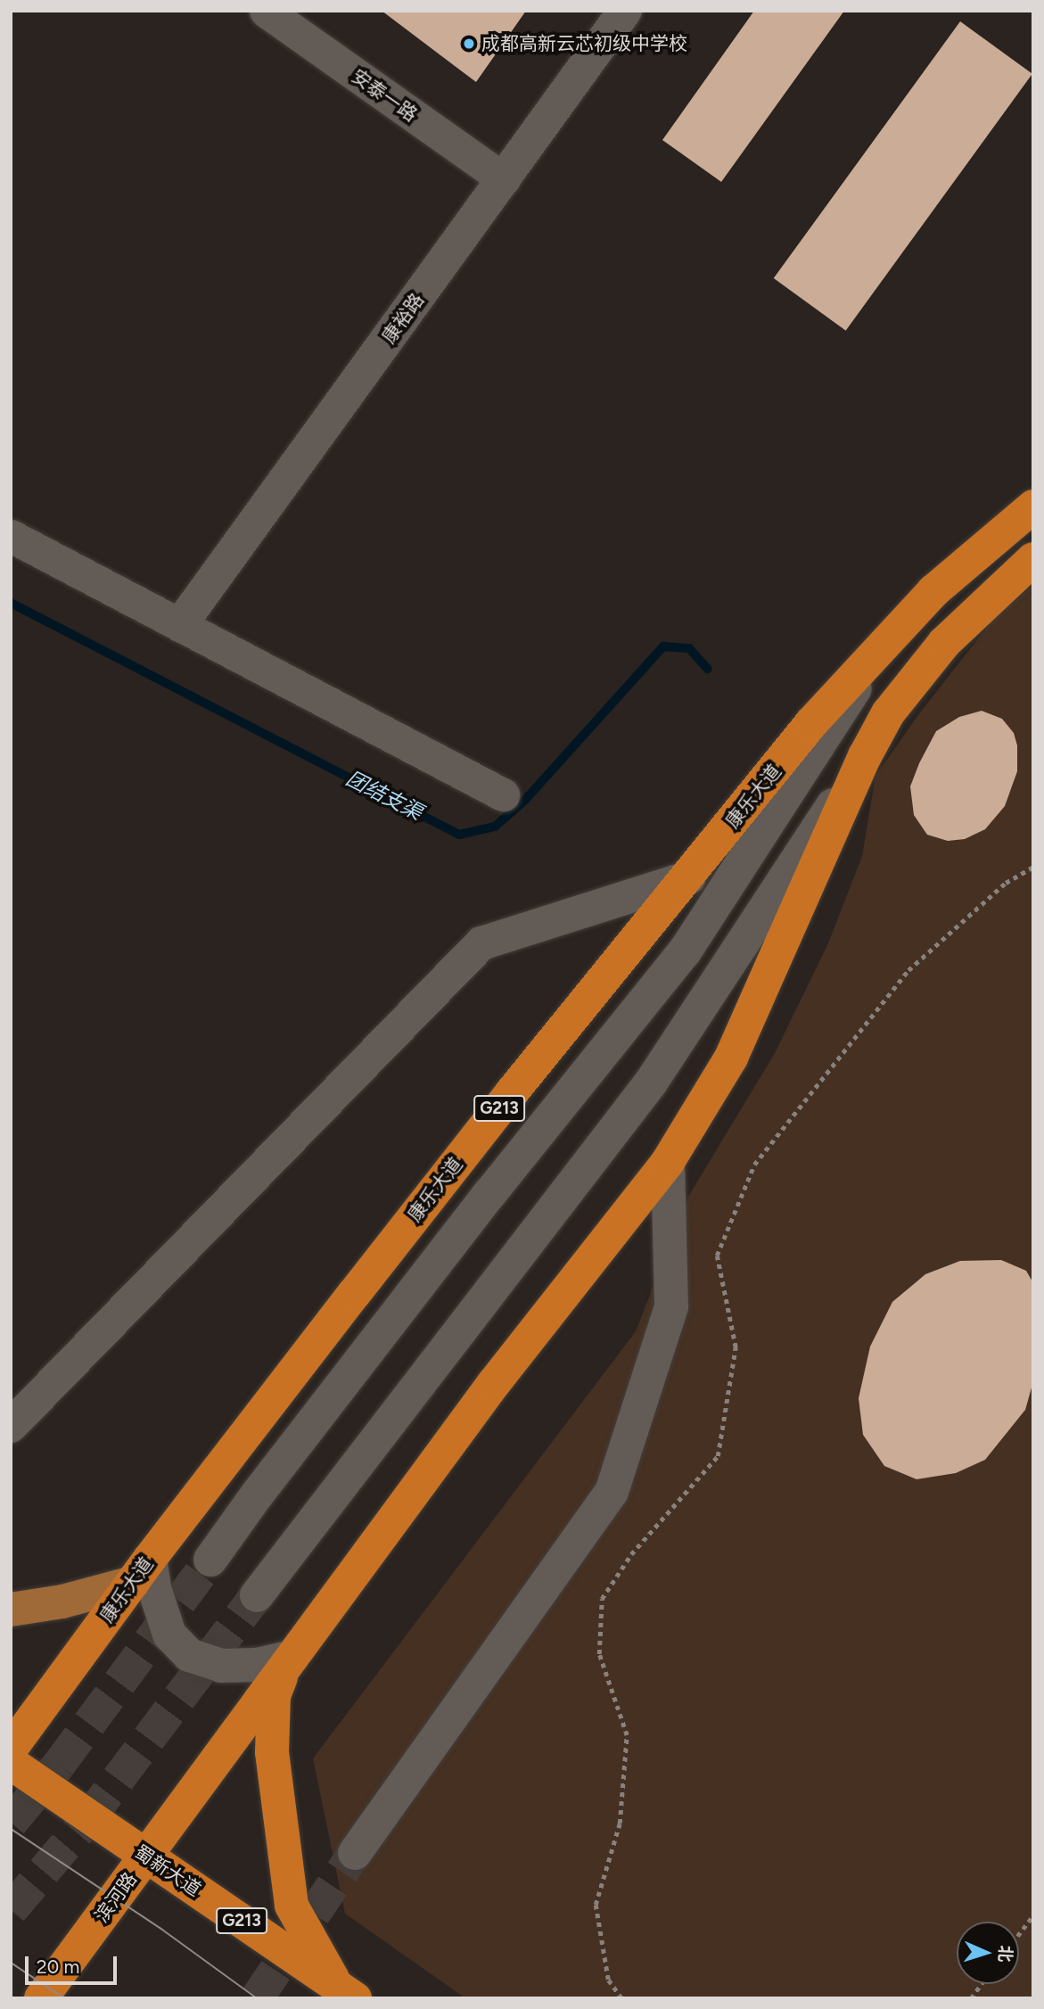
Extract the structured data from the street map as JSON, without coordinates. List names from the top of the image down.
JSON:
{
  "streets": {
    "highway": [
      "康乐大道",
      "G213",
      "蜀新大道",
      "滨河路"
    ],
    "street": ["安泰一路", "康裕路"]
  },
  "crossings": [
    ["安泰一路", "康裕路"],
    ["蜀新大道", "滨河路"]
  ],
  "water": ["团结支渠"],
  "places": ["成都高新云芯初级中学校"],
  "scale_bar": "20 m",
  "north": "right"
}
